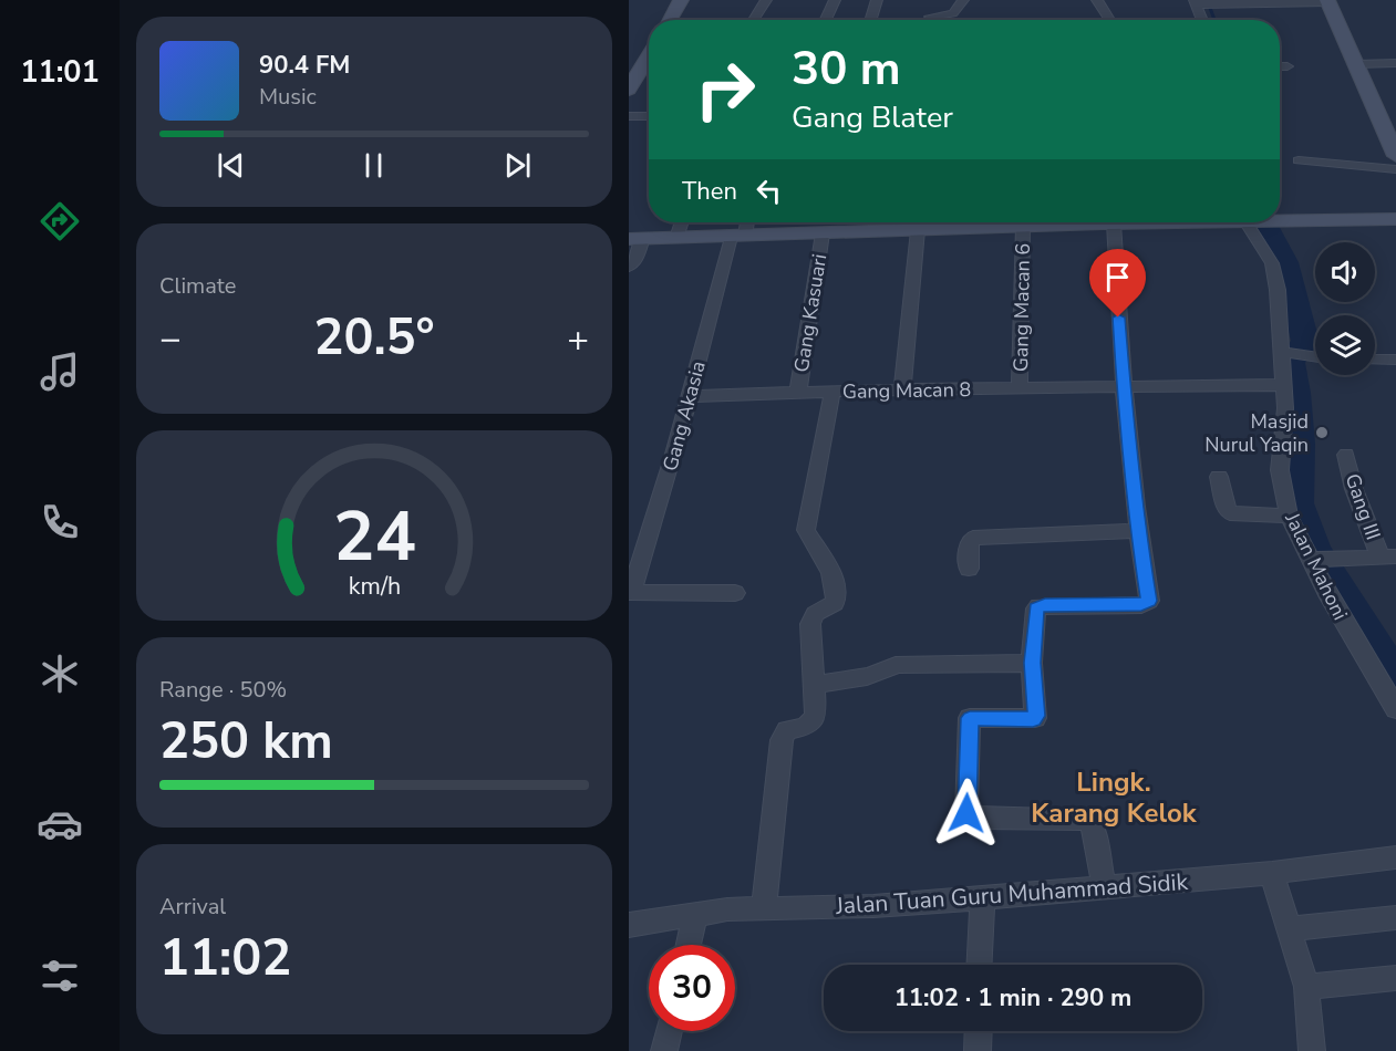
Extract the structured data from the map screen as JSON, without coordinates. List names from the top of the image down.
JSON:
{
  "streets": {
    "street": [
      "Gang Macan 6",
      "Gang Kasuari",
      "Gang Macan 8",
      "Gang Akasia",
      "Gang III",
      "Jalan Mahoni",
      "Jalan Tuan Guru Muhammad Sidik"
    ]
  },
  "crossings": [
    ["Gang Macan 6", "Gang Macan 8"],
    ["Gang Kasuari", "Gang Macan 8"],
    ["Gang Macan 8", "Gang Akasia"],
    ["Gang Macan 8", "Jalan Mahoni"]
  ],
  "districts": ["Lingk. Karang Kelok"],
  "places": ["Masjid Nurul Yaqin"],
  "page": {
    "tabs": "11:01",
    "turn": ["30 m", "Gang Blater"],
    "song": ["90.4 FM", "Music"],
    "then": "Then",
    "tile": [
      "Climate",
      ["Range · 50%", "250 km"],
      ["Arrival", "11:02"]
    ],
    "heat": ["−", "20.5°", "+"],
    "limit": "30",
    "trip": "11:02 · 1 min · 290 m",
    "gauge": ["24", "km/h"]
  }
}
